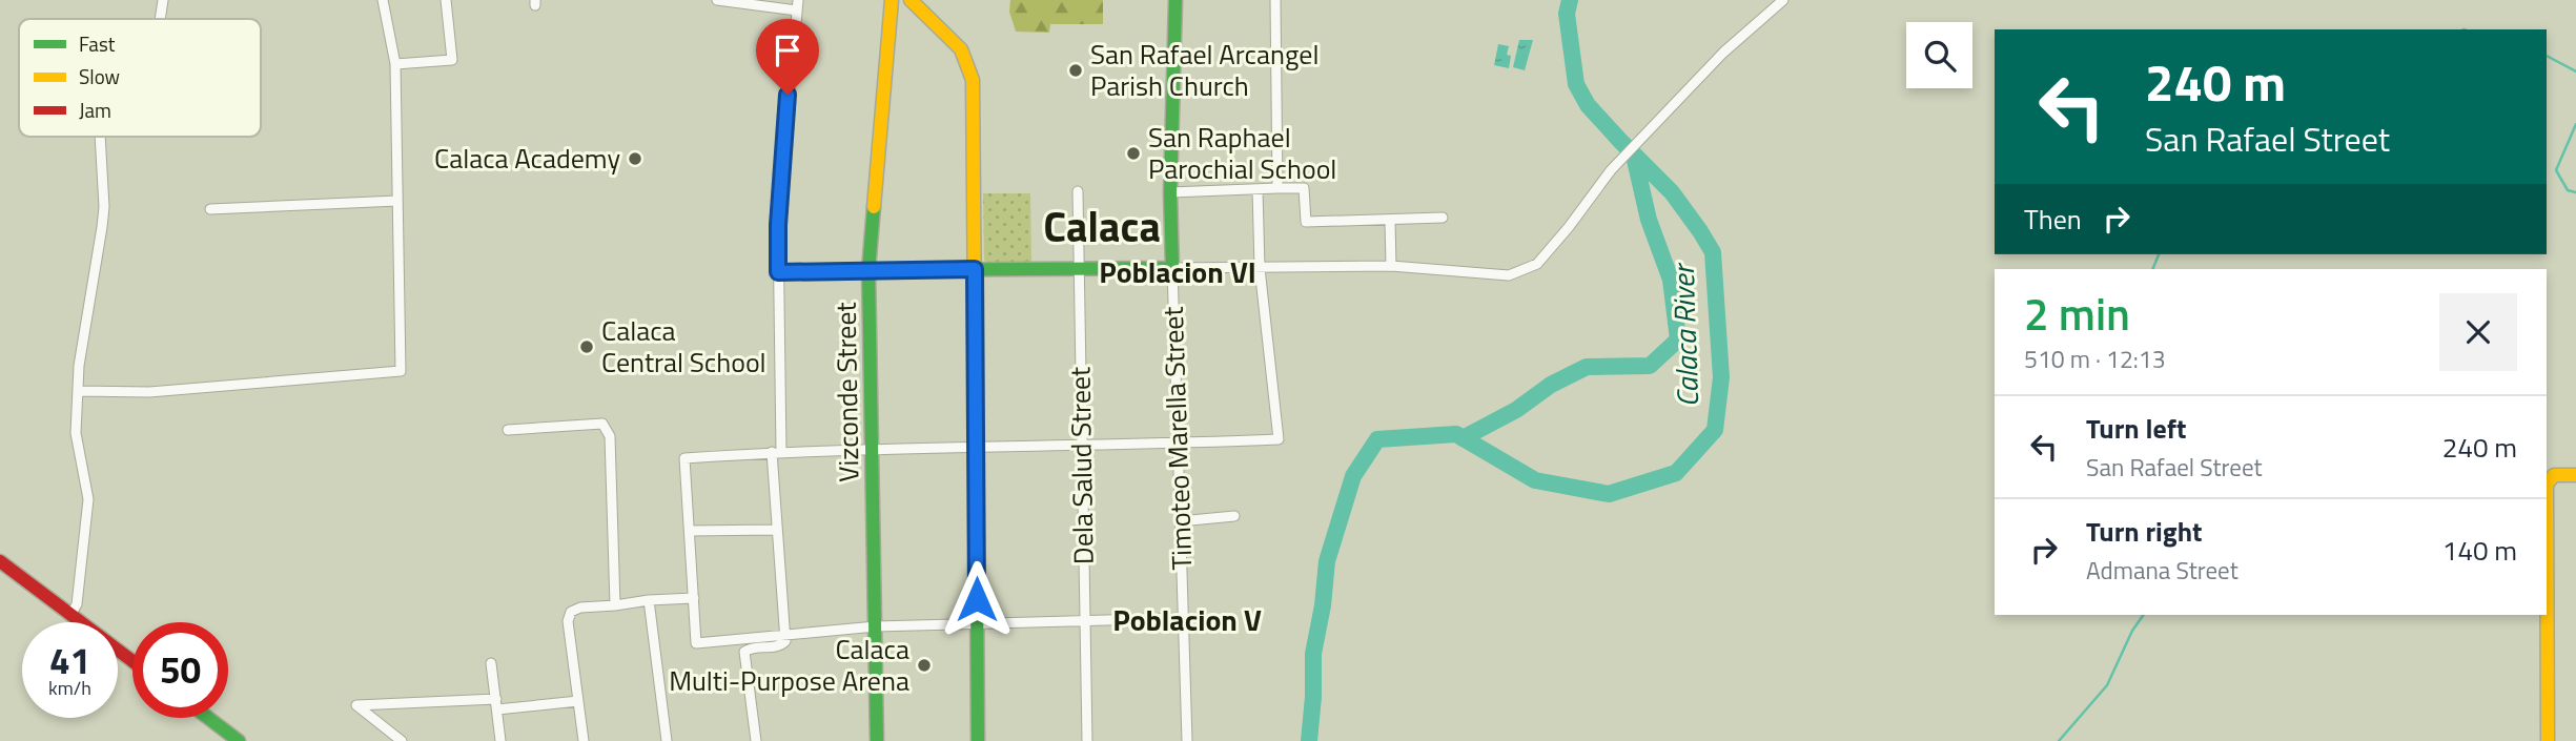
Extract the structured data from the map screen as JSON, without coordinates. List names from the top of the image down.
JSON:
{
  "streets": {
    "main road": ["Vizconde Street"],
    "street": ["Timoteo Marella Street", "Dela Salud Street"]
  },
  "districts": ["Calaca", "Poblacion VI", "Poblacion V"],
  "water": ["Calaca River"],
  "places": [
    "San Rafael Arcangel Parish Church",
    "San Raphael Parochial School",
    "Calaca Academy",
    "Calaca Central School",
    "Calaca Multi-Purpose Arena"
  ],
  "legend": ["Fast", "Slow", "Jam"],
  "page": {
    "turn": ["240 m", "San Rafael Street"],
    "then": "Then",
    "heading": ["2 min", "510 m · 12:13"],
    "list": [
      {
        "name": "Turn left",
        "note": "San Rafael Street",
        "value": "240 m"
      },
      {
        "name": "Turn right",
        "note": "Admana Street",
        "value": "140 m"
      }
    ],
    "speed": "41 km/h",
    "limit": "50"
  }
}
